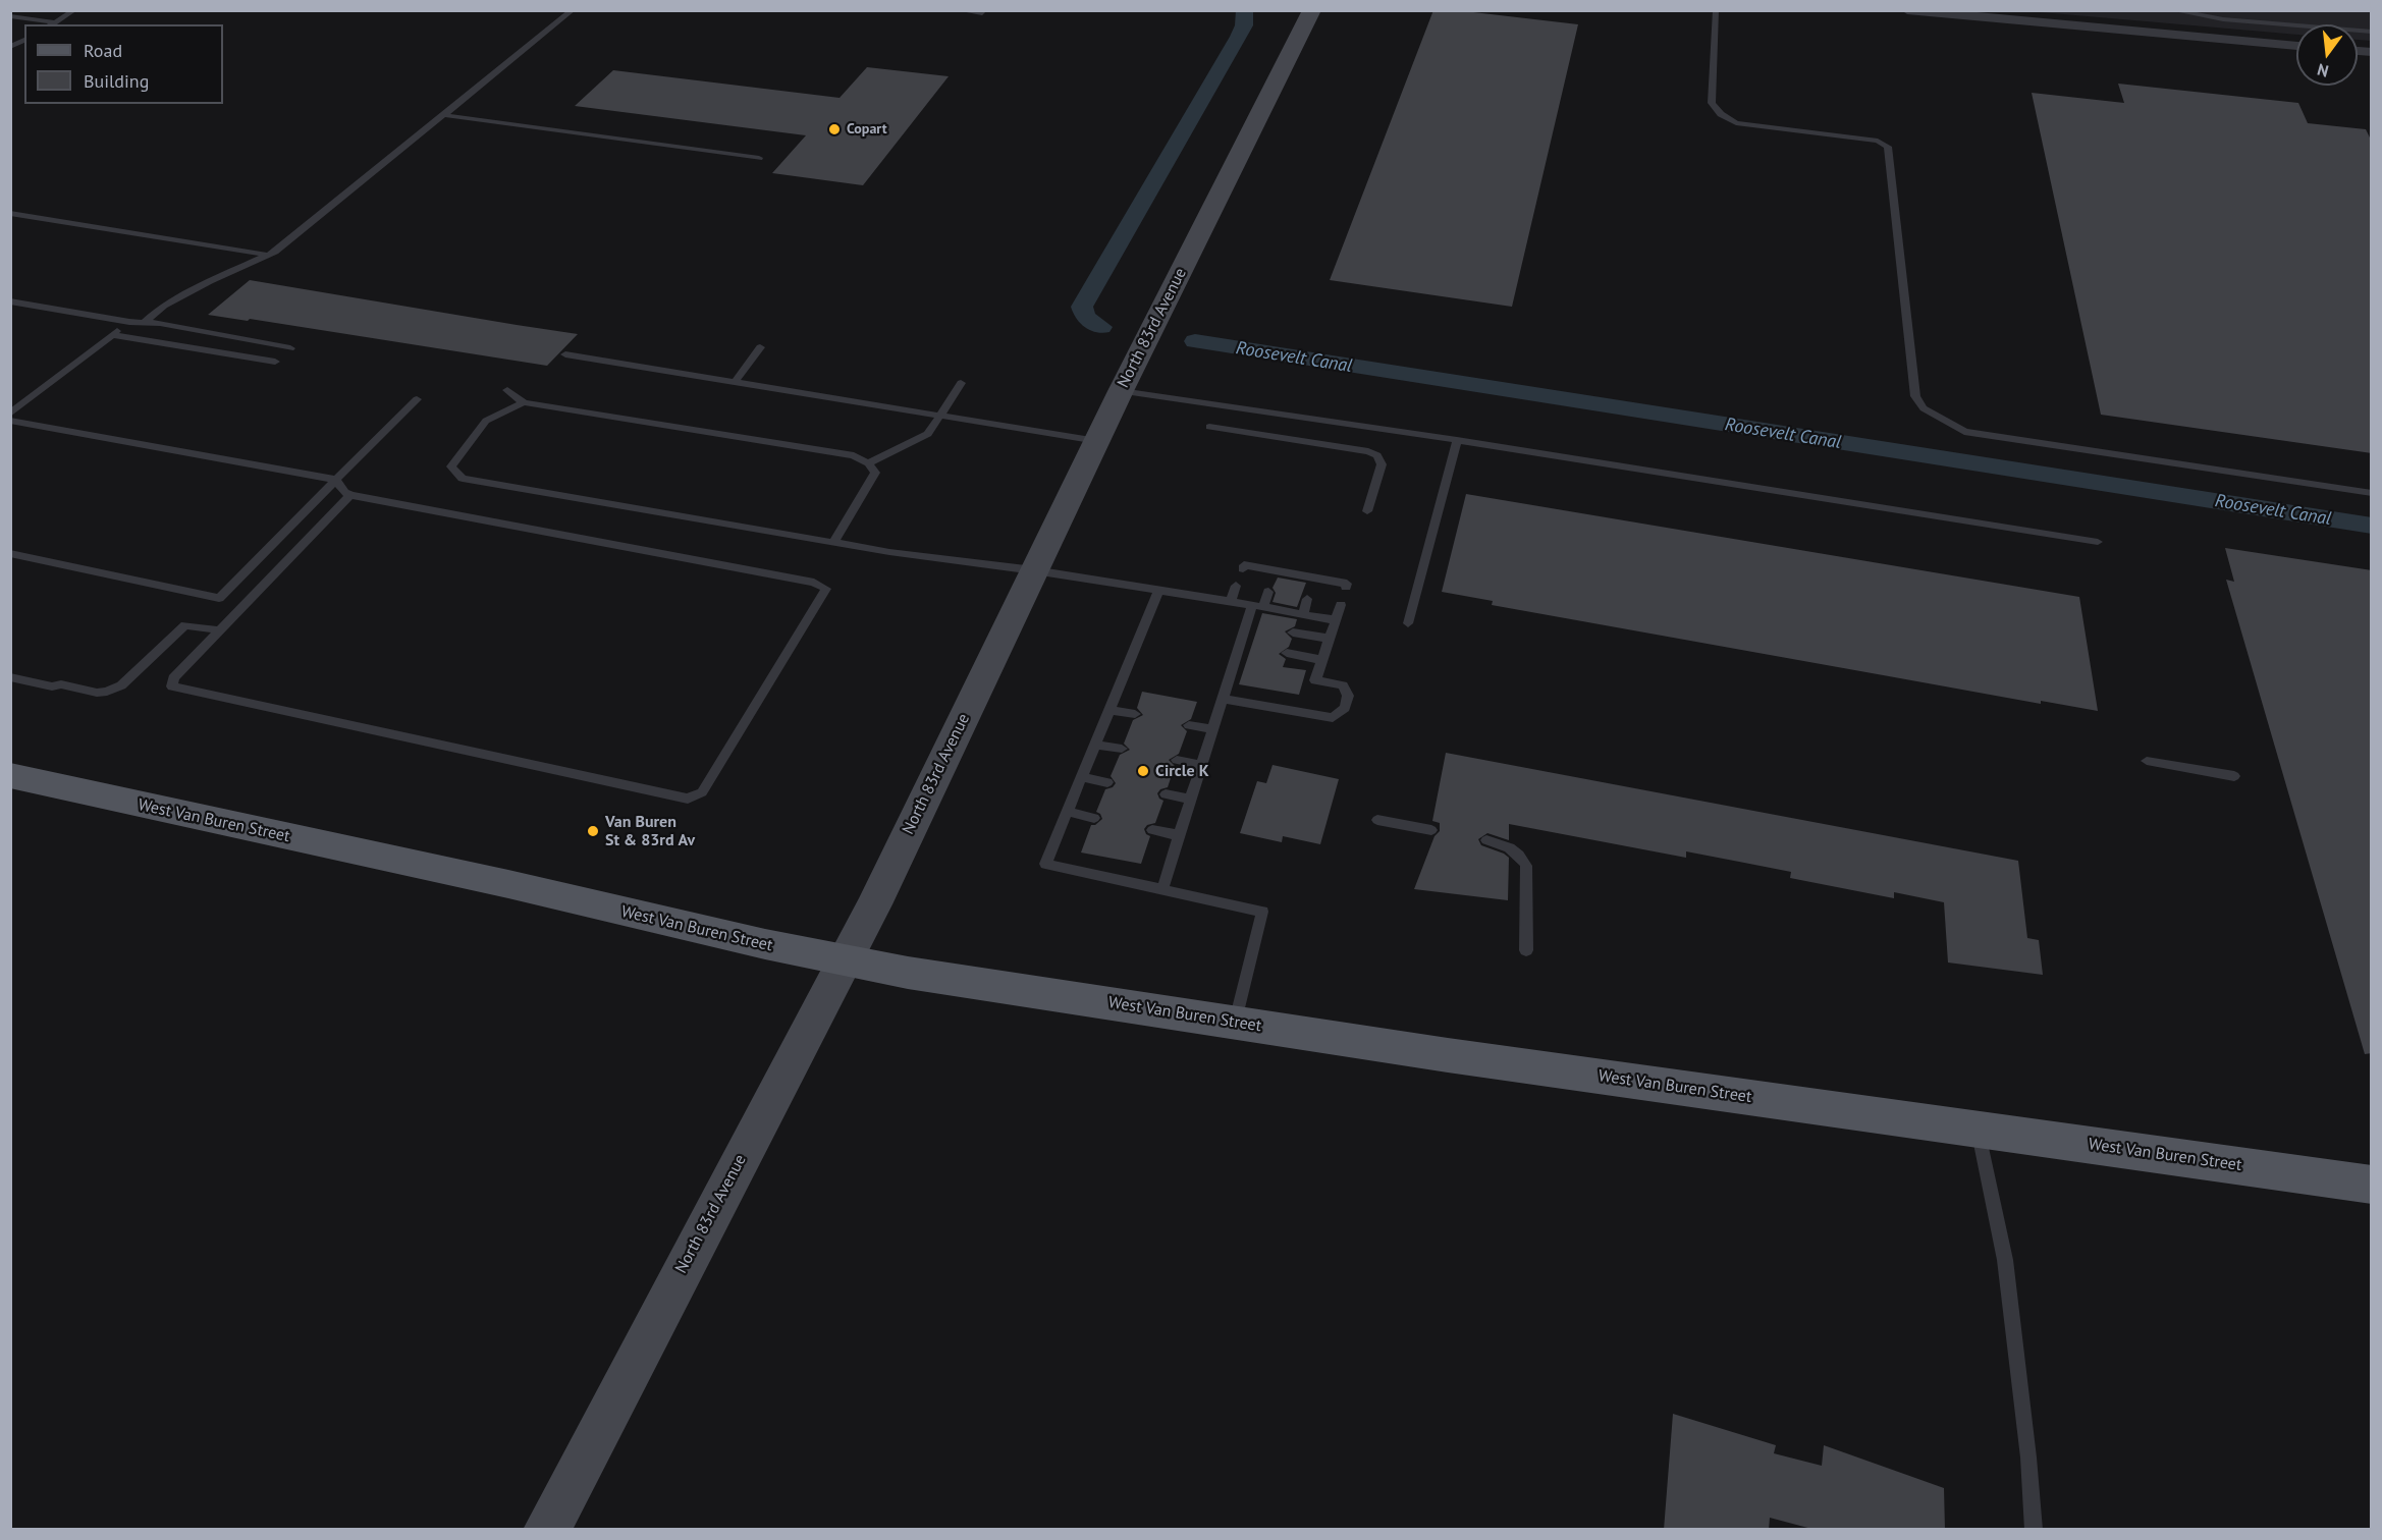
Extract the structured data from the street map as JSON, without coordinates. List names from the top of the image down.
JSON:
{
  "streets": {
    "main road": ["North 83rd Avenue", "West Van Buren Street"]
  },
  "crossings": [
    ["North 83rd Avenue", "West Van Buren Street"]
  ],
  "water": ["Roosevelt Canal"],
  "places": ["Copart", "Circle K", "Van Buren St & 83rd Av"],
  "legend": ["Road", "Building"],
  "north": "bottom"
}
